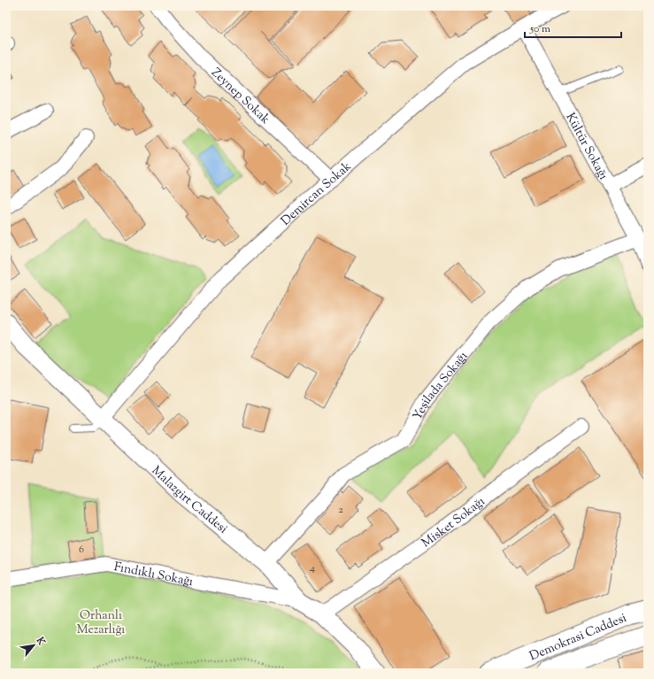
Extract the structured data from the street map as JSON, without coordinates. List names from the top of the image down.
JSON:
{
  "streets": {
    "main road": ["Demokrasi Caddesi"],
    "street": [
      "Zeynep Sokak",
      "Kültür Sokağı",
      "Demircan Sokak",
      "Yeşilada Sokağı",
      "Malazgirt Caddesi",
      "Misket Sokağı",
      "Fındıklı Sokağı"
    ]
  },
  "crossings": [
    ["Zeynep Sokak", "Demircan Sokak"],
    ["Kültür Sokağı", "Demircan Sokak"],
    ["Kültür Sokağı", "Yeşilada Sokağı"],
    ["Demircan Sokak", "Malazgirt Caddesi"],
    ["Yeşilada Sokağı", "Malazgirt Caddesi"],
    ["Malazgirt Caddesi", "Misket Sokağı"],
    ["Malazgirt Caddesi", "Fındıklı Sokağı"]
  ],
  "parks": ["Orhanlı Mezarlığı"],
  "house_numbers": ["2", "6", "4"],
  "scale_bar": "50 m",
  "north": "top right"
}
